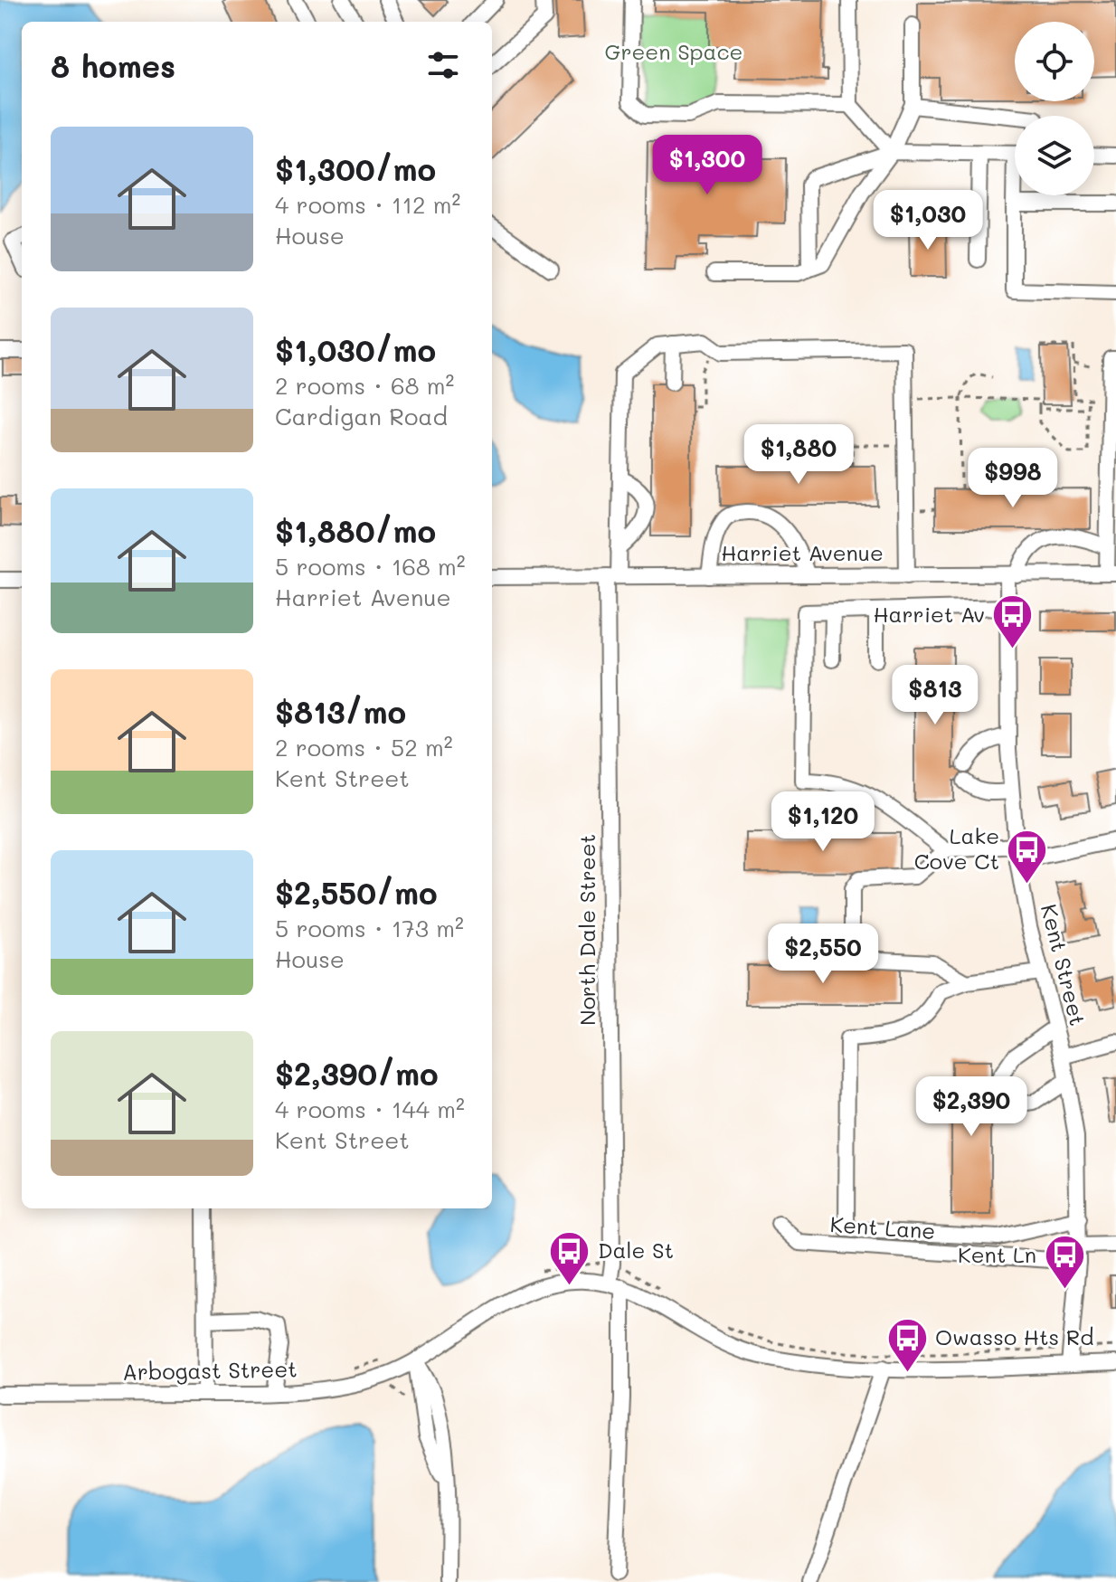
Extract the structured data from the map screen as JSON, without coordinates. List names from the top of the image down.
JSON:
{
  "streets": {
    "street": [
      "Harriet Avenue",
      "North Dale Street",
      "Kent Street",
      "Kent Lane",
      "Arbogast Street"
    ]
  },
  "crossings": [
    ["Harriet Avenue", "North Dale Street"],
    ["Harriet Avenue", "Kent Street"],
    ["North Dale Street", "Arbogast Street"],
    ["Kent Street", "Kent Lane"]
  ],
  "parks": ["Green Space"],
  "places": {
    "bus stop": [
      "Harriet Av",
      "Lake Cove Ct",
      "Dale St",
      "Kent Ln",
      "Owasso Hts Rd"
    ]
  },
  "page": {
    "heading": "8 homes",
    "list": [
      {
        "name": "$1,300/mo",
        "note": "4 rooms · 112 m² · House"
      },
      {
        "name": "$1,030/mo",
        "note": "2 rooms · 68 m² · Cardigan Road"
      },
      {
        "name": "$1,880/mo",
        "note": "5 rooms · 168 m² · Harriet Avenue"
      },
      {
        "name": "$813/mo",
        "note": "2 rooms · 52 m² · Kent Street"
      },
      {
        "name": "$2,550/mo",
        "note": "5 rooms · 173 m² · House"
      },
      {
        "name": "$2,390/mo",
        "note": "4 rooms · 144 m² · Kent Street"
      }
    ],
    "price": [
      "$1,300",
      "$1,030",
      "$1,880",
      "$998",
      "$813",
      "$1,120",
      "$2,550",
      "$2,390"
    ]
  }
}
